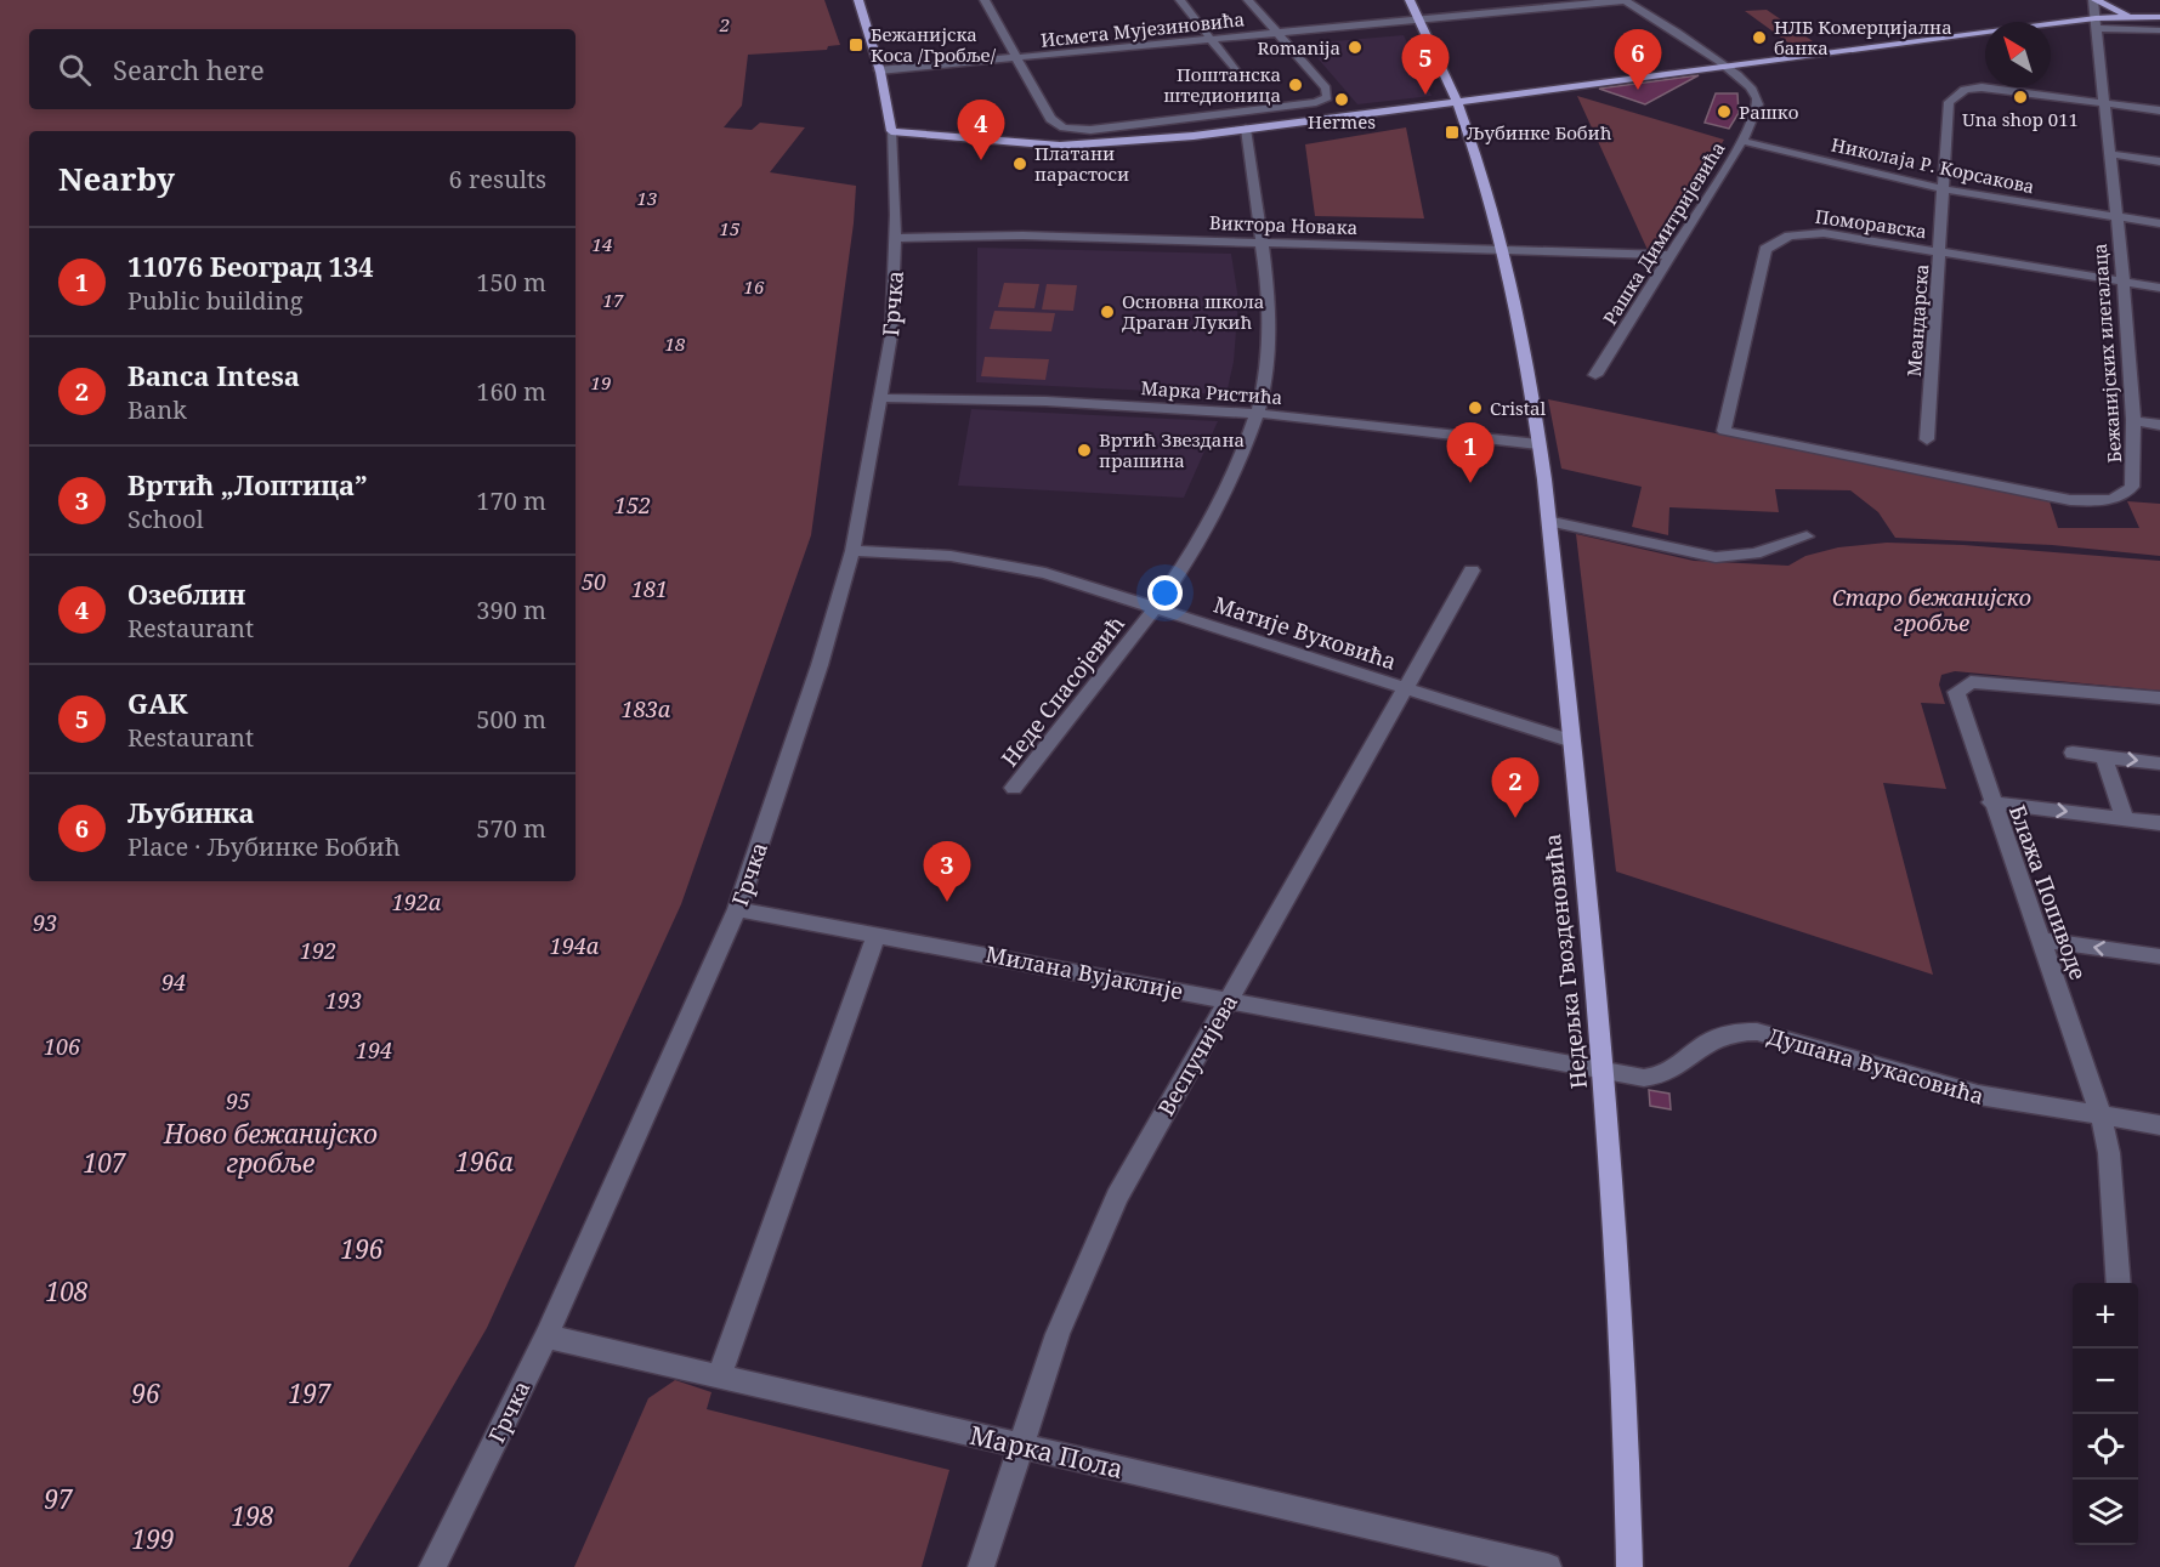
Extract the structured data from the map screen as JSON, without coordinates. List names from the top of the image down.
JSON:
{
  "streets": {
    "main road": ["Недељка Гвозденовића"],
    "street": [
      "Исмета Мујезиновића",
      "Николаја Р. Корсакова",
      "Поморавска",
      "Виктора Новака",
      "Рашка Димитријевића",
      "Грчка",
      "Меандарска",
      "Бежанијских илегалаца",
      "Марка Ристића",
      "Матије Вуковића",
      "Неде Спасојевић",
      "Блажа Попиводе",
      "Милана Вујаклије",
      "Веспучијева",
      "Душана Вукасовића",
      "Марка Пола"
    ]
  },
  "crossings": [
    ["Исмета Мујезиновића", "Рашка Димитријевића"],
    ["Исмета Мујезиновића", "Недељка Гвозденовића"],
    ["Николаја Р. Корсакова", "Рашка Димитријевића"],
    ["Николаја Р. Корсакова", "Меандарска"],
    ["Николаја Р. Корсакова", "Бежанијских илегалаца"],
    ["Поморавска", "Меандарска"],
    ["Поморавска", "Бежанијских илегалаца"],
    ["Виктора Новака", "Рашка Димитријевића"],
    ["Виктора Новака", "Грчка"],
    ["Виктора Новака", "Неде Спасојевић"],
    ["Виктора Новака", "Недељка Гвозденовића"],
    ["Грчка", "Марка Ристића"],
    ["Грчка", "Матије Вуковића"],
    ["Грчка", "Милана Вујаклије"],
    ["Грчка", "Марка Пола"],
    ["Меандарска", "Бежанијских илегалаца"],
    ["Марка Ристића", "Неде Спасојевић"],
    ["Марка Ристића", "Недељка Гвозденовића"],
    ["Матије Вуковића", "Неде Спасојевић"],
    ["Матије Вуковића", "Недељка Гвозденовића"],
    ["Матије Вуковића", "Веспучијева"],
    ["Блажа Попиводе", "Душана Вукасовића"],
    ["Недељка Гвозденовића", "Милана Вујаклије"],
    ["Недељка Гвозденовића", "Душана Вукасовића"],
    ["Милана Вујаклије", "Веспучијева"],
    ["Милана Вујаклије", "Душана Вукасовића"],
    ["Веспучијева", "Марка Пола"]
  ],
  "parks": [
    "2",
    "13",
    "15",
    "14",
    "16",
    "17",
    "18",
    "19",
    "152",
    "50",
    "181",
    "Старо бежанијско гробље",
    "183a",
    "192а",
    "93",
    "194a",
    "192",
    "94",
    "193",
    "106",
    "194",
    "95",
    "Ново бежанијско гробље",
    "196a",
    "107",
    "196",
    "108",
    "96",
    "197",
    "97",
    "198",
    "199"
  ],
  "places": {
    "other": [
      "НЛБ Комерцијална банка",
      "Romanija",
      "Поштанска штедионица",
      "Una shop 011",
      "Hermes",
      "Рашко",
      "Платани парастоси",
      "Основна школа Драган Лукић",
      "Cristal",
      "Вртић Звездана прашина"
    ],
    "transit": ["Бежанијска Коса /Гробље/", "Љубинке Бобић"]
  },
  "north": "top left",
  "page": {
    "pins": [
      "6",
      "5",
      "4",
      "1",
      "2",
      "3"
    ],
    "search": "Search here",
    "heading": ["Nearby", "6 results"],
    "list": [
      {
        "mark": "1",
        "name": "11076 Београд 134",
        "note": "Public building",
        "value": "150 m"
      },
      {
        "mark": "2",
        "name": "Banca Intesa",
        "note": "Bank",
        "value": "160 m"
      },
      {
        "mark": "3",
        "name": "Вртић „Лоптица”",
        "note": "School",
        "value": "170 m"
      },
      {
        "mark": "4",
        "name": "Озеблин",
        "note": "Restaurant",
        "value": "390 m"
      },
      {
        "mark": "5",
        "name": "GAK",
        "note": "Restaurant",
        "value": "500 m"
      },
      {
        "mark": "6",
        "name": "Љубинка",
        "note": "Place · Љубинке Бобић",
        "value": "570 m"
      }
    ],
    "map_buttons": ["+", "−"]
  }
}
